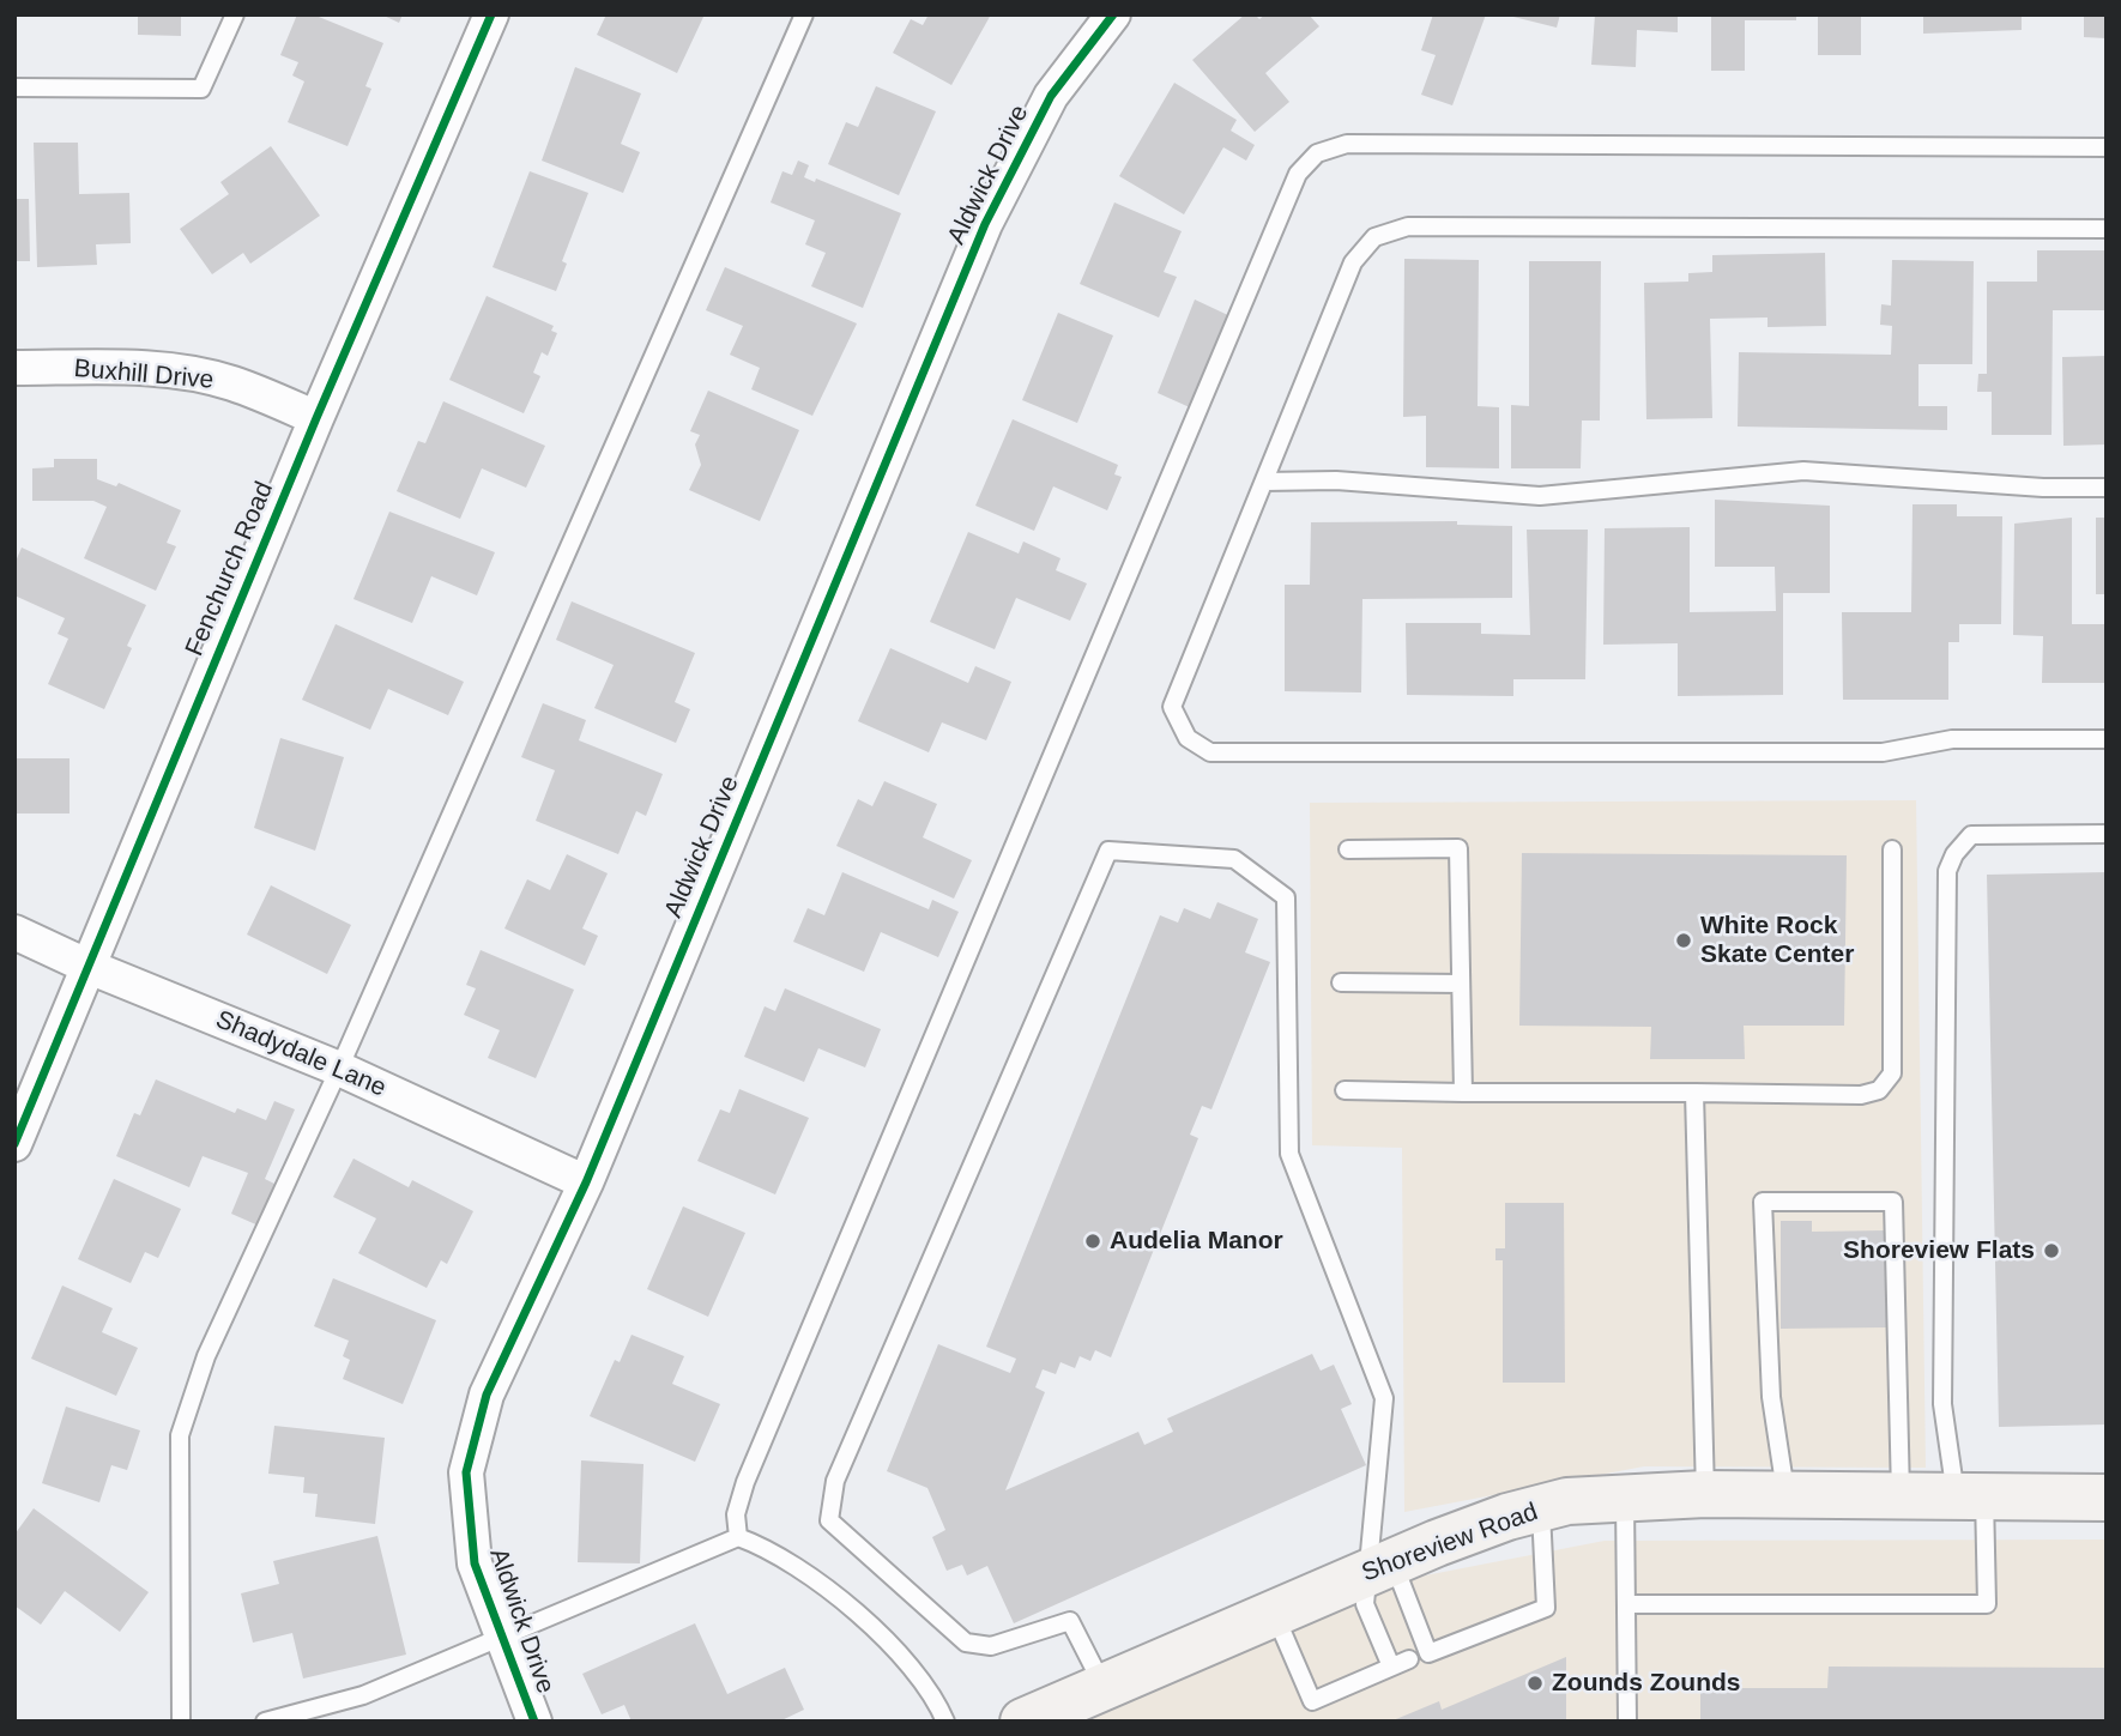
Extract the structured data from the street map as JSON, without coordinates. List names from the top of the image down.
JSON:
{
  "streets": {
    "street": [
      "Aldwick Drive",
      "Buxhill Drive",
      "Fenchurch Road",
      "Shadydale Lane",
      "Shoreview Road"
    ]
  },
  "crossings": [
    ["Aldwick Drive", "Shadydale Lane"],
    ["Buxhill Drive", "Fenchurch Road"],
    ["Fenchurch Road", "Shadydale Lane"]
  ],
  "places": [
    "White Rock Skate Center",
    "Audelia Manor",
    "Shoreview Flats",
    "Zounds Zounds"
  ]
}
